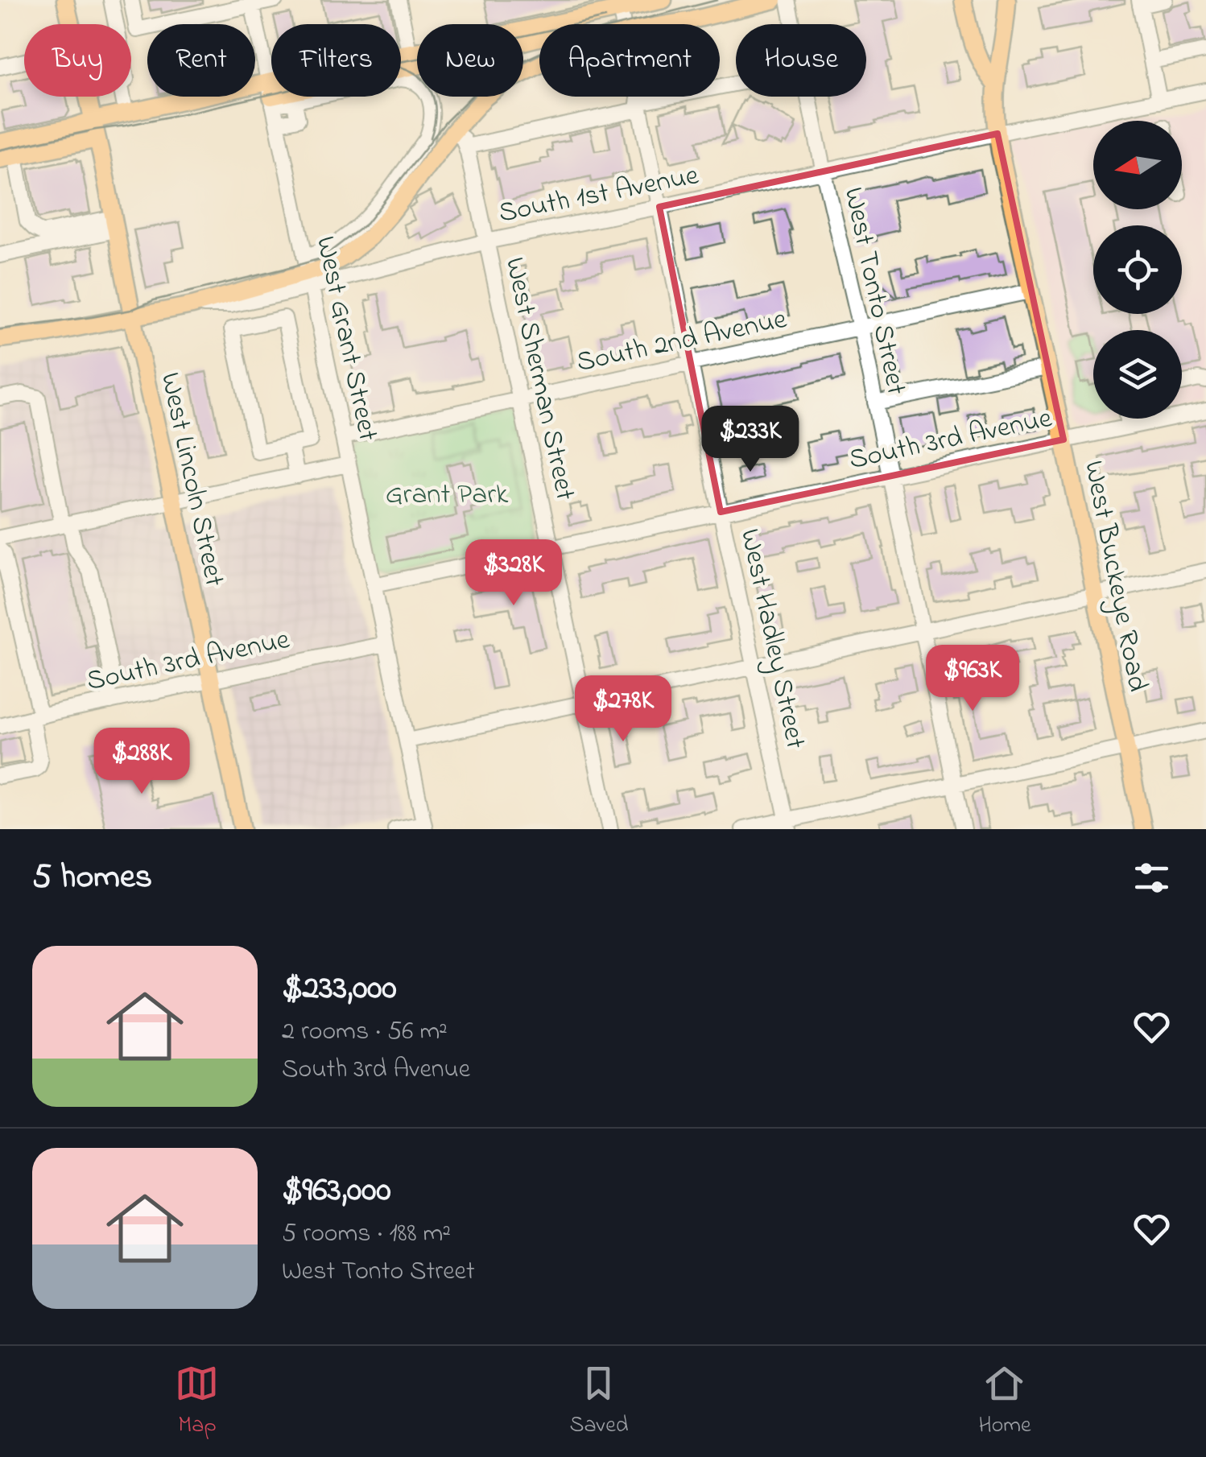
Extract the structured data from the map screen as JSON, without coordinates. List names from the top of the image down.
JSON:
{
  "streets": {
    "main road": ["West Lincoln Street", "West Buckeye Road"],
    "street": [
      "South 1st Avenue",
      "West Tonto Street",
      "West Grant Street",
      "South 2nd Avenue",
      "West Sherman Street",
      "South 3rd Avenue",
      "West Hadley Street"
    ]
  },
  "crossings": [
    ["South 1st Avenue", "West Tonto Street"],
    ["South 1st Avenue", "West Grant Street"],
    ["South 1st Avenue", "West Sherman Street"],
    ["South 1st Avenue", "West Buckeye Road"],
    ["South 1st Avenue", "West Hadley Street"],
    ["West Tonto Street", "South 2nd Avenue"],
    ["West Tonto Street", "South 3rd Avenue"],
    ["West Grant Street", "South 2nd Avenue"],
    ["West Grant Street", "South 3rd Avenue"],
    ["South 2nd Avenue", "West Sherman Street"],
    ["South 2nd Avenue", "West Buckeye Road"],
    ["South 2nd Avenue", "West Hadley Street"],
    ["West Sherman Street", "South 3rd Avenue"],
    ["South 3rd Avenue", "West Lincoln Street"],
    ["South 3rd Avenue", "West Buckeye Road"],
    ["South 3rd Avenue", "West Hadley Street"]
  ],
  "parks": ["Grant Park"],
  "north": "left",
  "page": {
    "chip": [
      "Buy",
      "Rent",
      "Filters",
      "New",
      "Apartment",
      "House"
    ],
    "price": [
      "$233K",
      "$328K",
      "$963K",
      "$278K",
      "$288K"
    ],
    "heading": "5 homes",
    "list": [
      {
        "name": "$233,000",
        "note": "2 rooms · 56 m² · South 3rd Avenue"
      },
      {
        "name": "$963,000",
        "note": "5 rooms · 188 m² · West Tonto Street"
      }
    ],
    "tabs": ["Map", "Saved", "Home"]
  }
}
